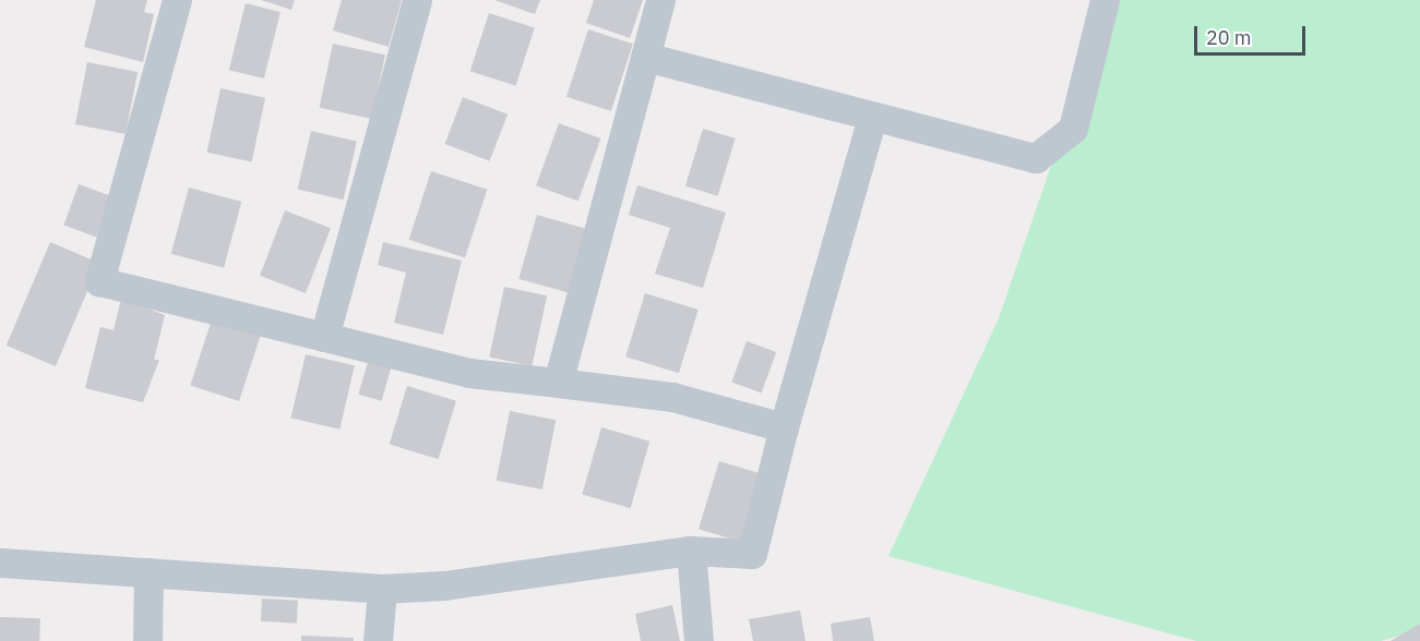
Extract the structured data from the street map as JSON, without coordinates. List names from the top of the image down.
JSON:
{
  "scale_bar": "20 m"
}
